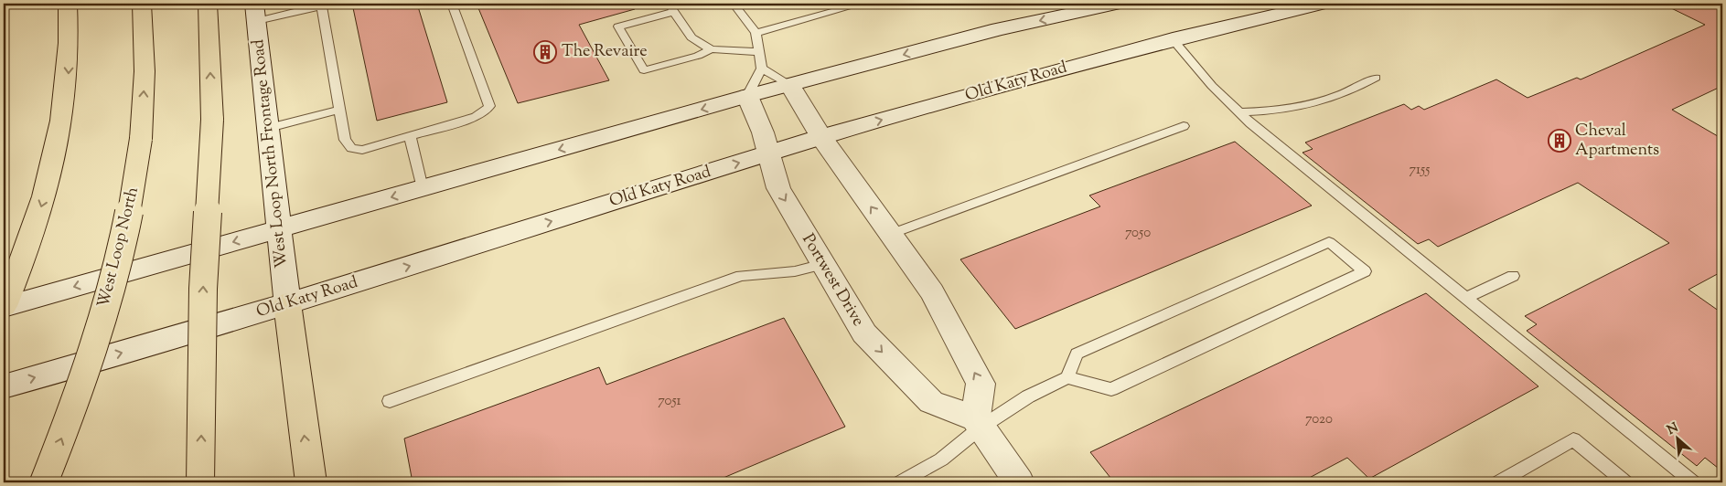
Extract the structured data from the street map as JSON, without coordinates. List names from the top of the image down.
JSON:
{
  "streets": {
    "highway": ["West Loop North"],
    "main road": ["Old Katy Road", "West Loop North Frontage Road", "Portwest Drive"]
  },
  "crossings": [
    ["Old Katy Road", "West Loop North Frontage Road"],
    ["Old Katy Road", "Portwest Drive"]
  ],
  "places": {
    "building": ["The Revaire", "Cheval Apartments"]
  },
  "house_numbers": [
    "7155",
    "7050",
    "7051",
    "7020"
  ],
  "north": "top left"
}
